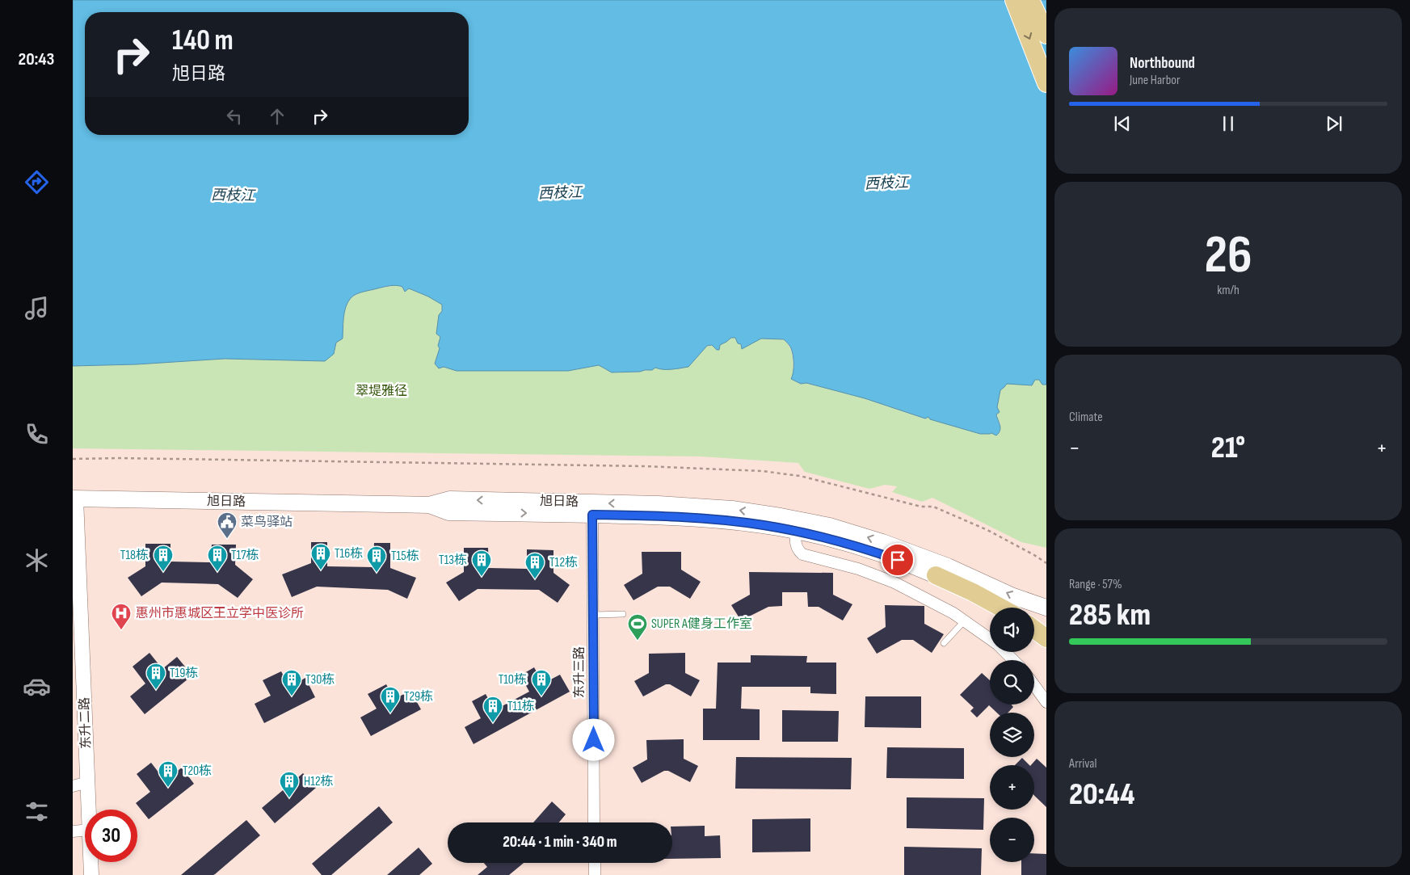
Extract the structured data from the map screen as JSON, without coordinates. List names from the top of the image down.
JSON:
{
  "streets": {
    "main road": ["旭日路"],
    "street": ["东升三路", "东升二路"]
  },
  "crossings": [
    ["旭日路", "东升三路"],
    ["旭日路", "东升二路"]
  ],
  "water": ["西枝江"],
  "parks": ["翠堤雅径"],
  "places": {
    "public building": ["菜鸟驿站"],
    "building": [
      "T16栋",
      "T18栋",
      "T17栋",
      "T15栋",
      "T13栋",
      "T12栋",
      "T19栋",
      "T30栋",
      "T10栋",
      "T29栋",
      "T11栋",
      "T20栋",
      "H12栋"
    ],
    "hospital": ["惠州市惠城区王立学中医诊所"],
    "sports": ["SUPER A健身工作室"]
  },
  "page": {
    "tabs": "20:43",
    "turn": ["140 m", "旭日路"],
    "song": ["Northbound", "June Harbor"],
    "tile": [
      ["26", "km/h"],
      "Climate",
      ["Range · 57%", "285 km"],
      ["Arrival", "20:44"]
    ],
    "heat": ["−", "21°", "+"],
    "map_buttons": ["+", "−"],
    "limit": "30",
    "trip": "20:44 · 1 min · 340 m"
  }
}
